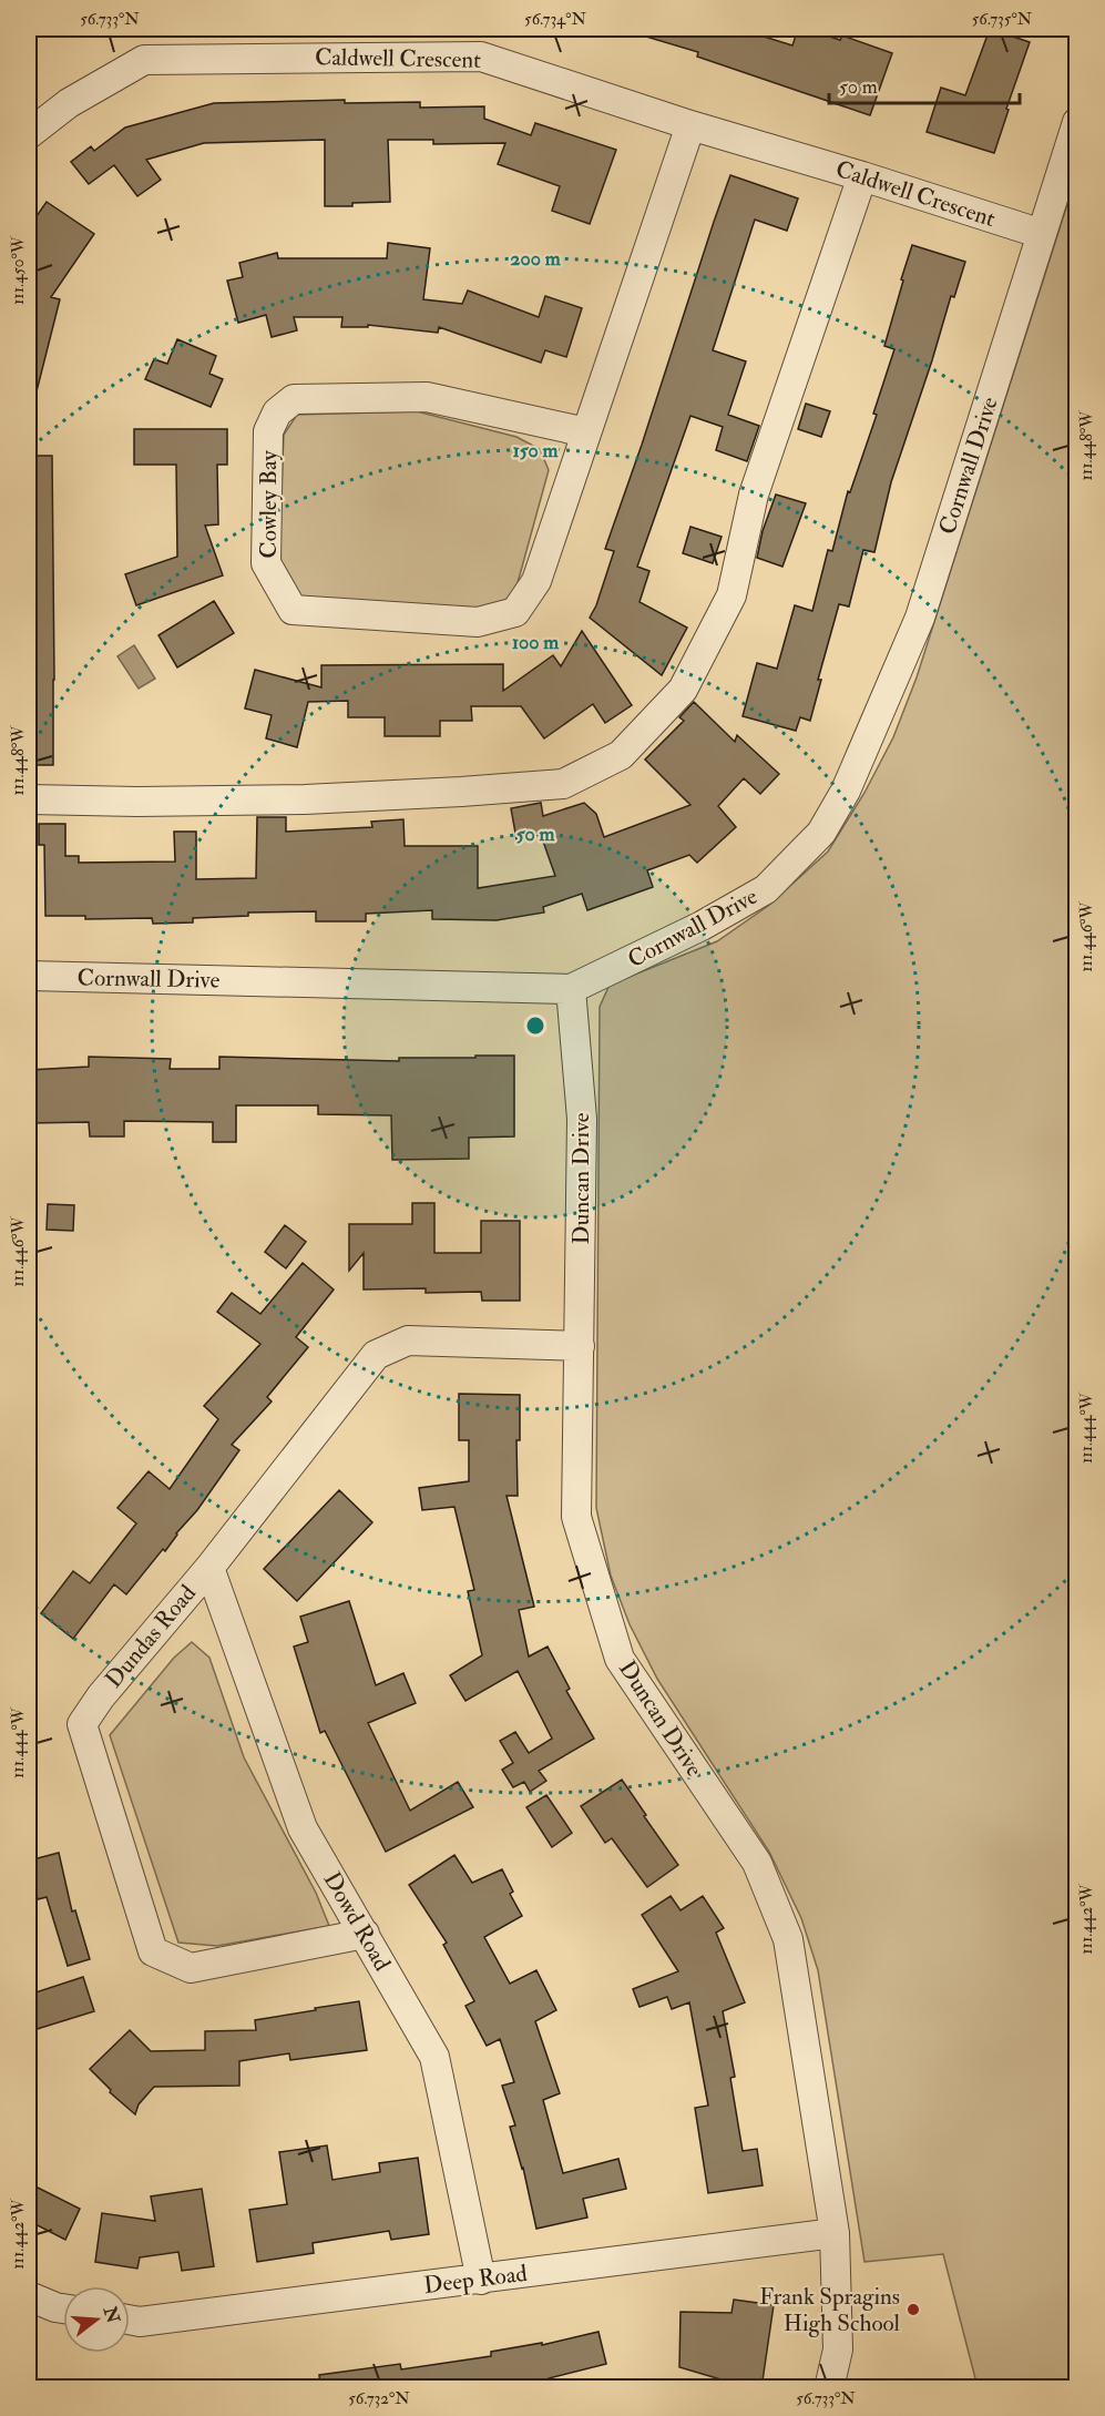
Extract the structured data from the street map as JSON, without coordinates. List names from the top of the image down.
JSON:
{
  "streets": {
    "street": [
      "Caldwell Crescent",
      "Cornwall Drive",
      "Cowley Bay",
      "Duncan Drive",
      "Dundas Road",
      "Dowd Road",
      "Deep Road"
    ]
  },
  "crossings": [
    ["Caldwell Crescent", "Cornwall Drive"],
    ["Caldwell Crescent", "Cowley Bay"],
    ["Cornwall Drive", "Duncan Drive"],
    ["Duncan Drive", "Dundas Road"],
    ["Duncan Drive", "Deep Road"],
    ["Dundas Road", "Dowd Road"],
    ["Dowd Road", "Deep Road"]
  ],
  "places": ["Frank Spragins High School"],
  "scale_bar": "50 m",
  "north": "right",
  "coordinates": [
    "56.733°N",
    "56.734°N",
    "56.735°N",
    "111.450°W",
    "111.448°W",
    "111.446°W",
    "111.444°W",
    "111.442°W",
    "56.732°N"
  ],
  "rings": [
    "200 m",
    "150 m",
    "100 m",
    "50 m"
  ]
}
